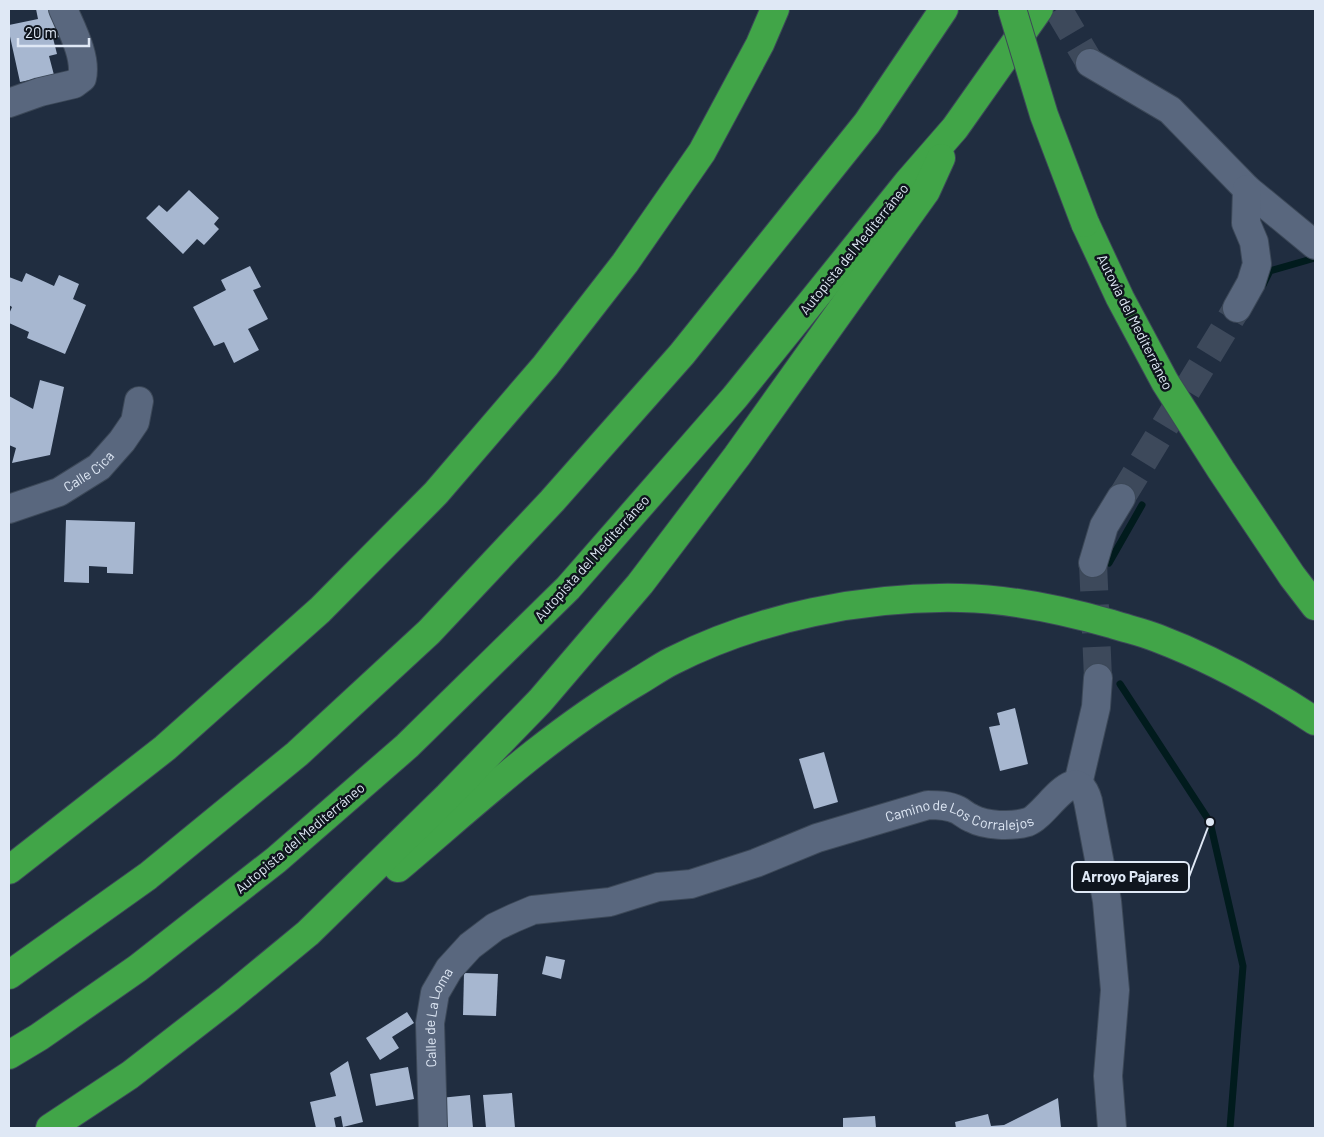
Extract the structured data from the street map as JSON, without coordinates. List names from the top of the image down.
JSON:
{
  "streets": {
    "highway": ["Autopista del Mediterráneo", "Autovía del Mediterráneo"],
    "street": ["Calle Cica", "Camino de Los Corralejos", "Calle de La Loma"]
  },
  "crossings": [
    ["Camino de Los Corralejos", "Calle de La Loma"]
  ],
  "places": ["Arroyo Pajares"],
  "scale_bar": "20 m"
}
